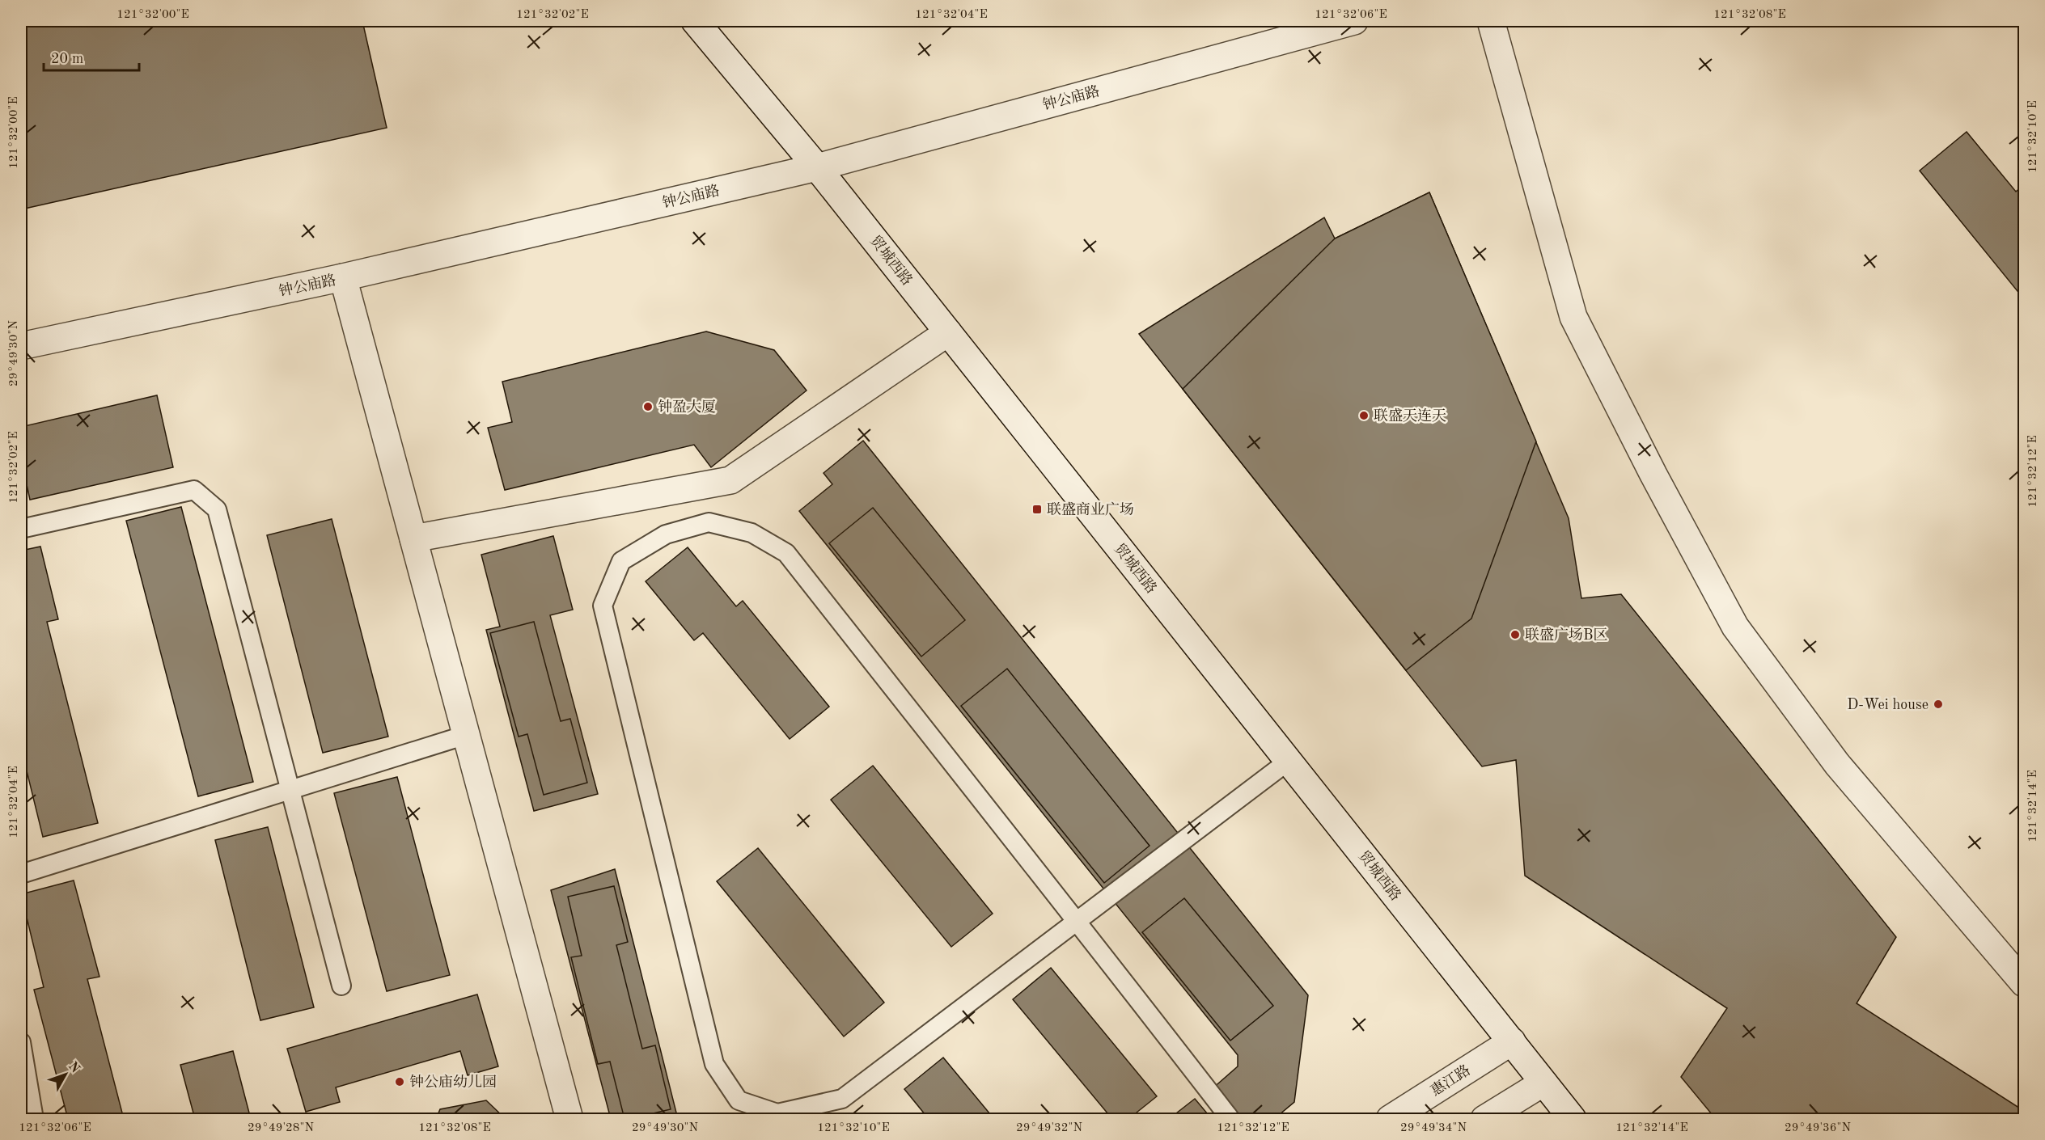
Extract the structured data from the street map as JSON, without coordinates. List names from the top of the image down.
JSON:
{
  "streets": {
    "street": ["钟公庙路", "贸城西路", "惠江路"]
  },
  "crossings": [
    ["钟公庙路", "贸城西路"],
    ["贸城西路", "惠江路"]
  ],
  "places": {
    "other": [
      "钟盈大厦",
      "联盛天连天",
      "联盛广场B区",
      "D-Wei house",
      "钟公庙幼儿园"
    ],
    "transit": ["联盛商业广场"]
  },
  "scale_bar": "20 m",
  "north": "top right",
  "coordinates": [
    "121°32'00\"E",
    "121°32'02\"E",
    "121°32'04\"E",
    "121°32'06\"E",
    "121°32'08\"E",
    "121°32'10\"E",
    "29°49'30\"N",
    "121°32'12\"E",
    "121°32'14\"E",
    "29°49'28\"N",
    "29°49'32\"N",
    "29°49'34\"N",
    "29°49'36\"N"
  ]
}
